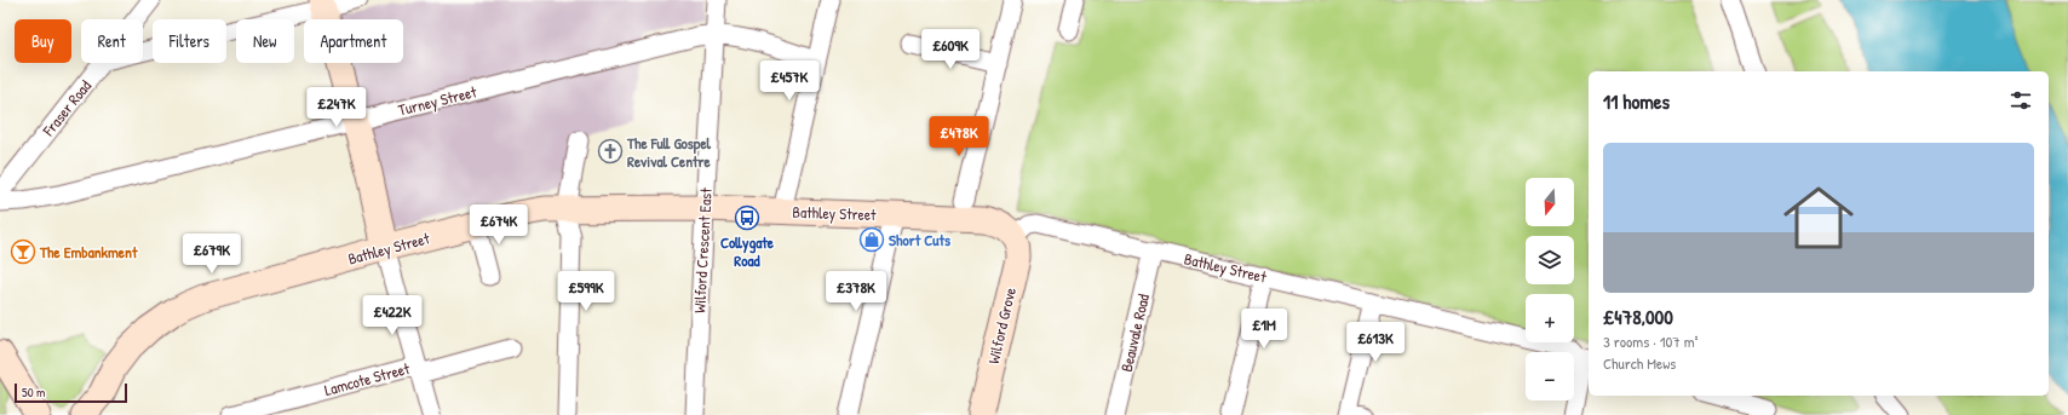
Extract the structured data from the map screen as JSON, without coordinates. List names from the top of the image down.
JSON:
{
  "streets": {
    "street": [
      "Turney Street",
      "Fraser Road",
      "Bathley Street",
      "Wilford Crescent East",
      "Wilford Grove",
      "Beauvale Road",
      "Lamcote Street"
    ]
  },
  "crossings": [
    ["Turney Street", "Wilford Crescent East"],
    ["Bathley Street", "Wilford Crescent East"],
    ["Bathley Street", "Wilford Grove"],
    ["Bathley Street", "Beauvale Road"]
  ],
  "places": {
    "church": ["The Full Gospel Revival Centre"],
    "bus stop": ["Collygate Road"],
    "shop": ["Short Cuts"],
    "bar": ["The Embankment"]
  },
  "scale_bar": "50 m",
  "north": "bottom",
  "page": {
    "chip": [
      "Buy",
      "Rent",
      "Filters",
      "New",
      "Apartment"
    ],
    "price": [
      "£609K",
      "£457K",
      "£247K",
      "£478K",
      "£674K",
      "£679K",
      "£599K",
      "£378K",
      "£422K",
      "£1M",
      "£613K"
    ],
    "heading": "11 homes",
    "list": [
      {
        "name": "£478,000",
        "note": "3 rooms · 107 m² · Church Mews"
      }
    ],
    "map_buttons": ["+", "−"],
    "scale": "50 m"
  }
}
